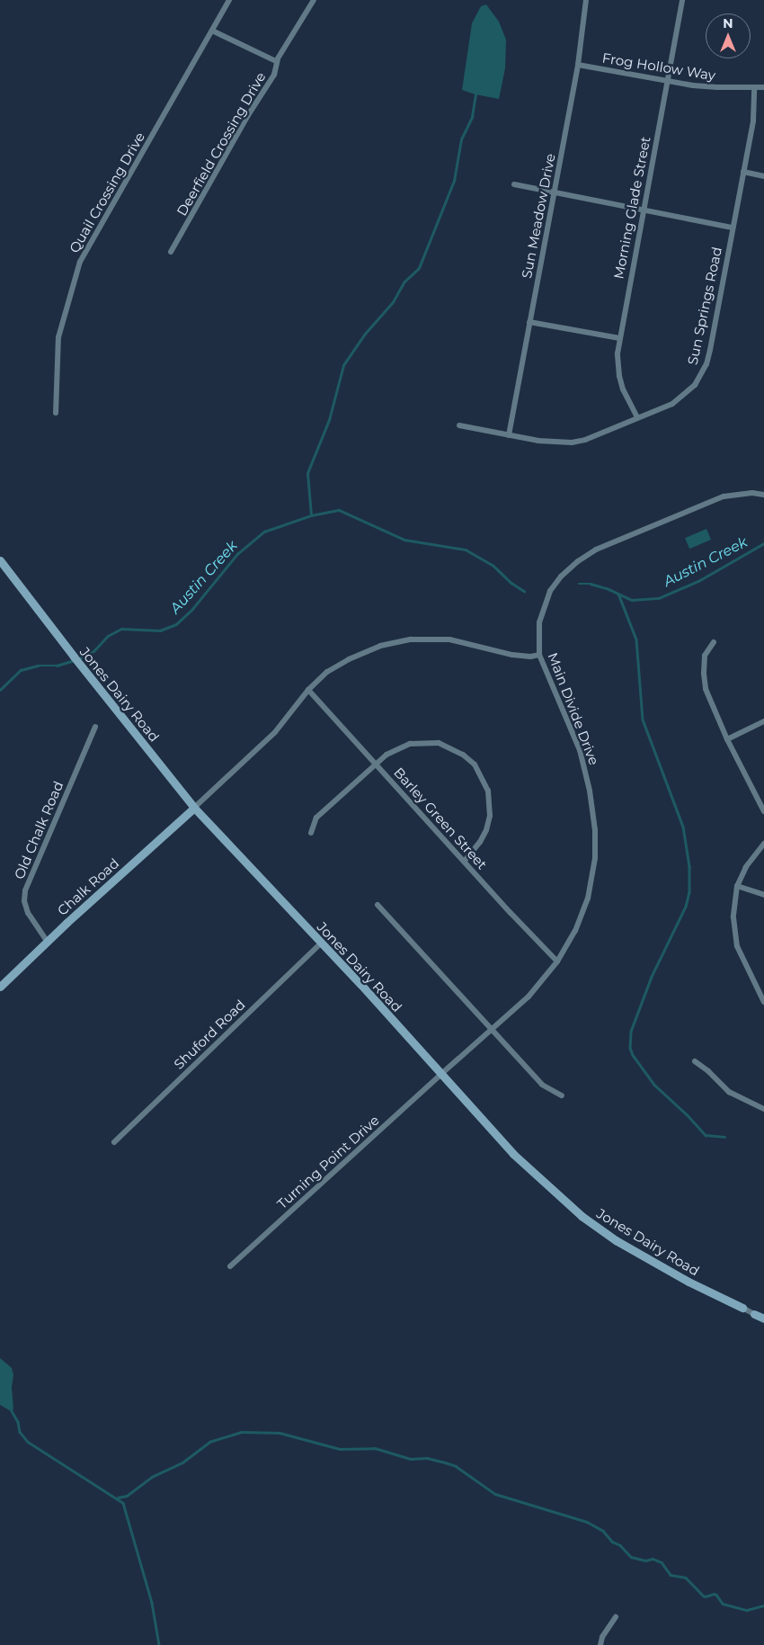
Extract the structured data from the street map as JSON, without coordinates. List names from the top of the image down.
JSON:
{
  "streets": {
    "street": [
      "Frog Hollow Way",
      "Deerfield Crossing Drive",
      "Quail Crossing Drive",
      "Morning Glade Street",
      "Sun Meadow Drive",
      "Sun Springs Road",
      "Jones Dairy Road",
      "Main Divide Drive",
      "Barley Green Street",
      "Old Chalk Road",
      "Chalk Road",
      "Shuford Road",
      "Turning Point Drive"
    ]
  },
  "crossings": [
    ["Frog Hollow Way", "Morning Glade Street"],
    ["Frog Hollow Way", "Sun Meadow Drive"],
    ["Frog Hollow Way", "Sun Springs Road"],
    ["Morning Glade Street", "Sun Springs Road"],
    ["Sun Meadow Drive", "Sun Springs Road"],
    ["Jones Dairy Road", "Main Divide Drive"],
    ["Jones Dairy Road", "Chalk Road"],
    ["Jones Dairy Road", "Shuford Road"],
    ["Jones Dairy Road", "Turning Point Drive"],
    ["Main Divide Drive", "Barley Green Street"],
    ["Main Divide Drive", "Turning Point Drive"],
    ["Old Chalk Road", "Chalk Road"]
  ],
  "water": ["Austin Creek"],
  "north": "top"
}
